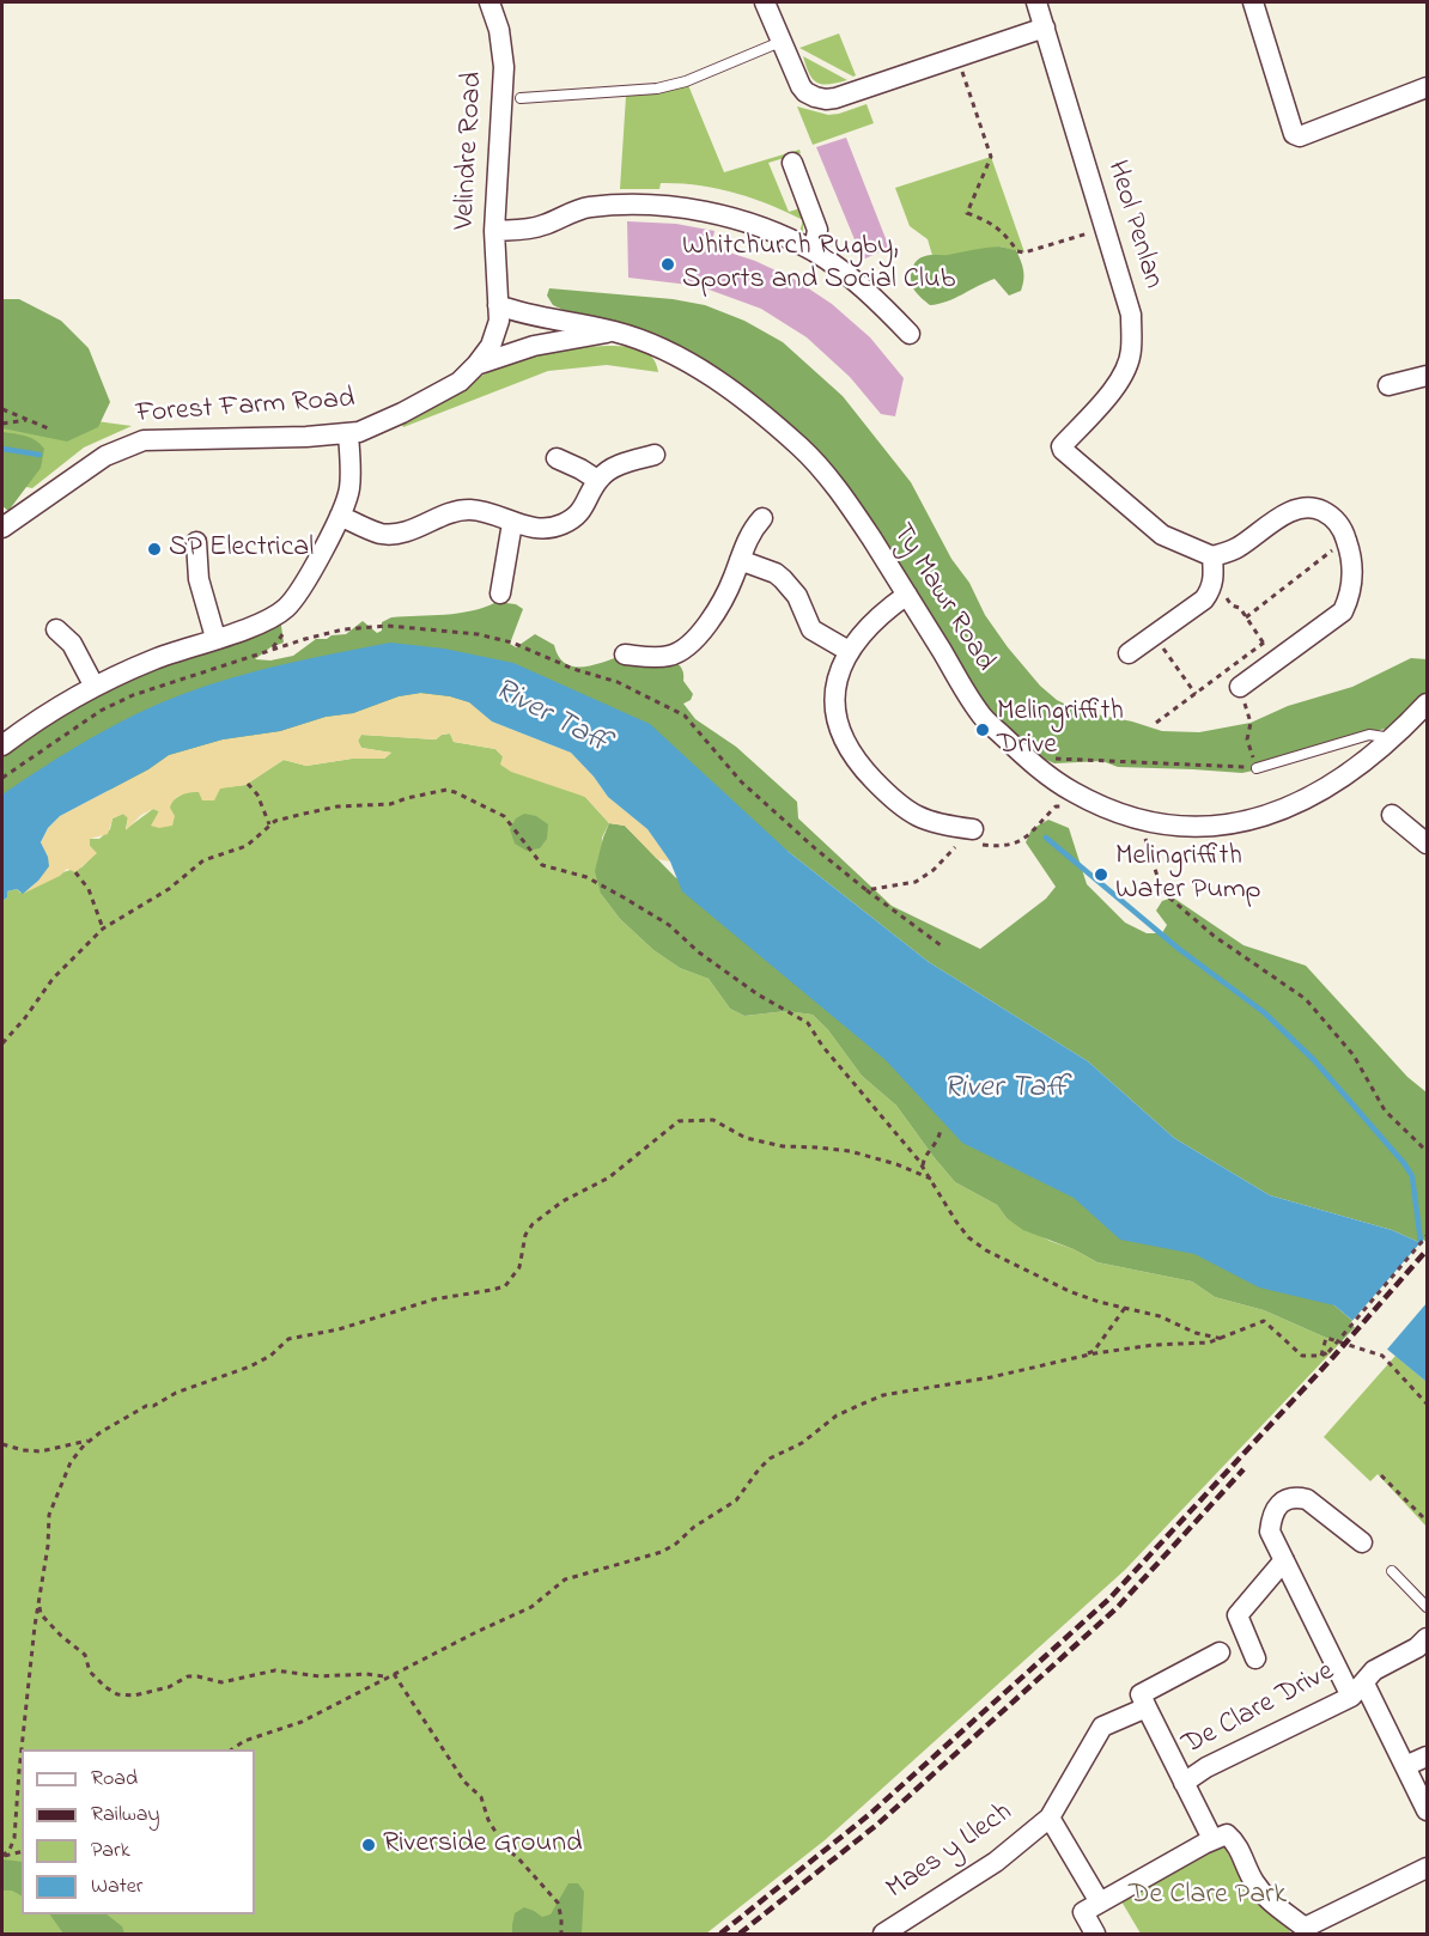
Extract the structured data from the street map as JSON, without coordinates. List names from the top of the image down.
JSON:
{
  "streets": {
    "street": [
      "Velindre Road",
      "Heol Penlan",
      "Forest Farm Road",
      "Ty Mawr Road",
      "De Clare Drive",
      "Maes y Llech"
    ]
  },
  "crossings": [
    ["Velindre Road", "Forest Farm Road"],
    ["Velindre Road", "Ty Mawr Road"],
    ["Forest Farm Road", "Ty Mawr Road"]
  ],
  "water": ["River Taff"],
  "parks": ["De Clare Park"],
  "places": [
    "Whitchurch Rugby, Sports and Social Club",
    "SP Electrical",
    "Melingriffith Drive",
    "Melingriffith Water Pump",
    "Riverside Ground"
  ],
  "legend": [
    "Road",
    "Railway",
    "Park",
    "Water"
  ]
}
